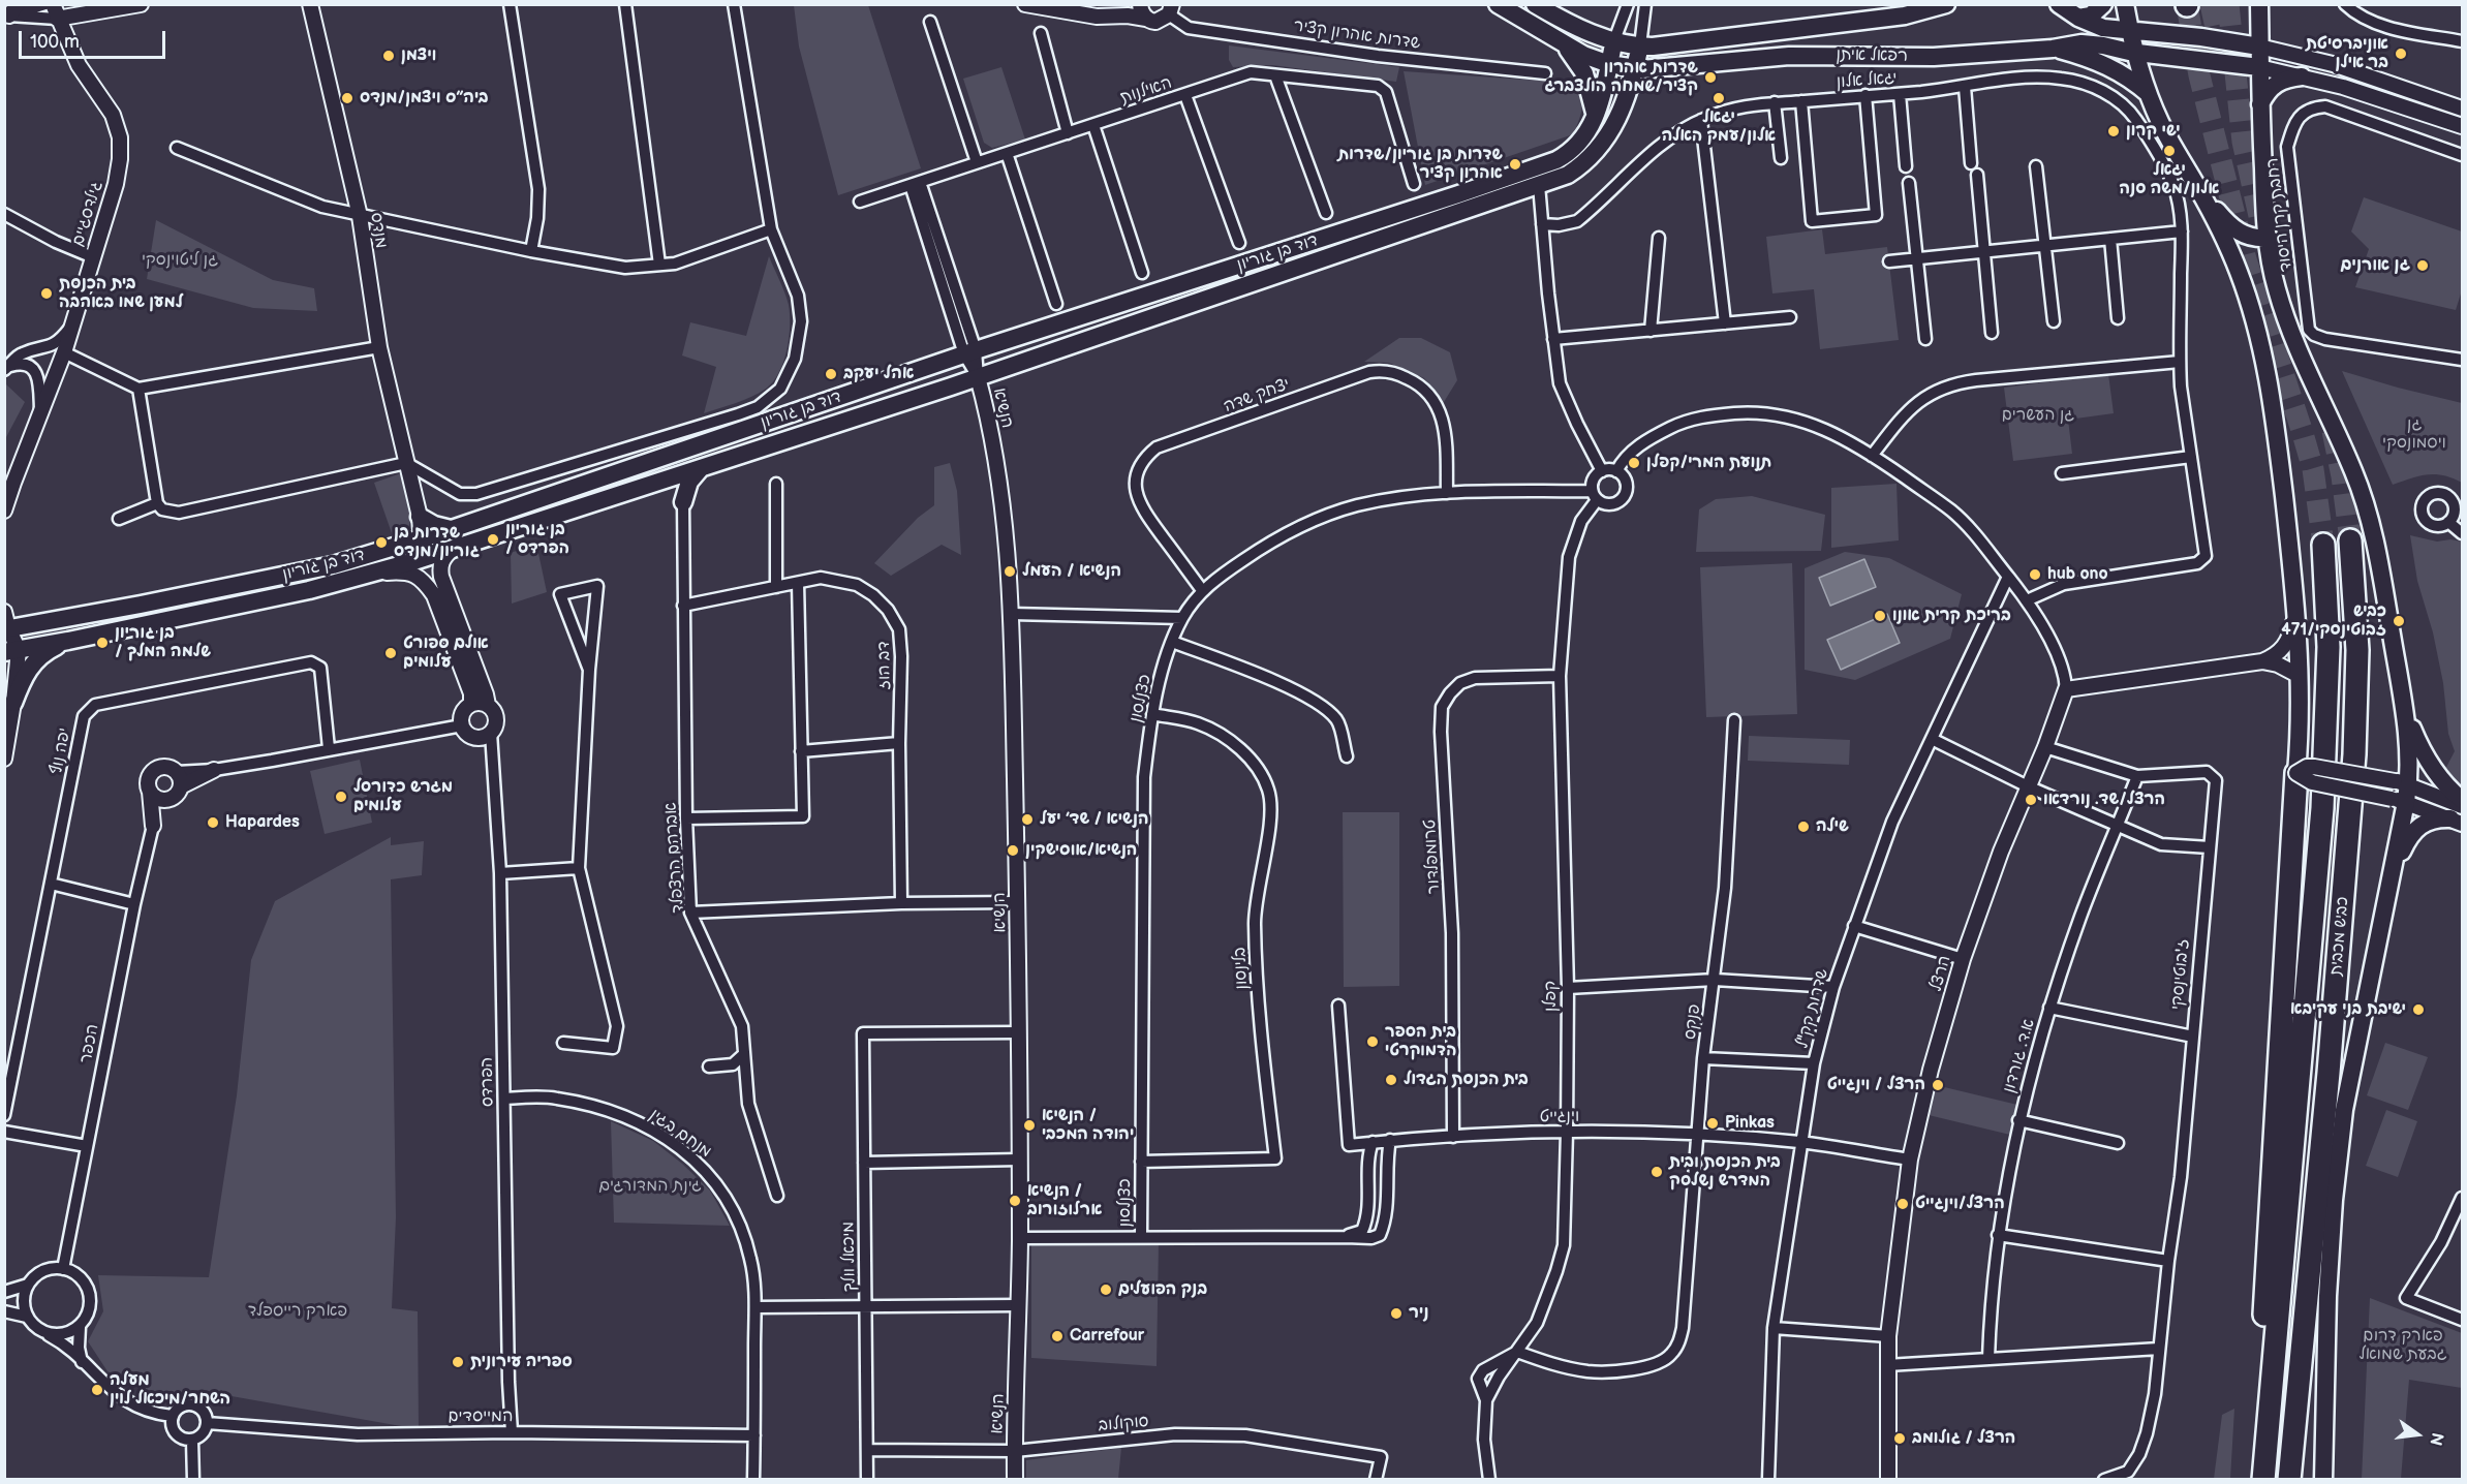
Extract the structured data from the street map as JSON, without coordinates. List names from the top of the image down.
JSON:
{
  "streets": {
    "highway": ["כביש מכבית"],
    "main road": ["רפאל איתן", "דוד בן גוריון"],
    "street": [
      "שדרות אהרון קציר",
      "יגאל אלון",
      "האילנות",
      "גילדסגיים",
      "רחבת קרן היסוד",
      "מנדס",
      "יצחק שדה",
      "הנשיא",
      "דב הוז",
      "כצנלסון",
      "יפה נוף",
      "טרומפלדור",
      "אברהם הרצפלד",
      "בלינסון",
      "הרצל",
      "ז'בוטינסקי",
      "קפלן",
      "שדרות קק\"ל",
      "פנקס",
      "הכפר",
      "א.ד. גורדון",
      "הפרדס",
      "וינגייט",
      "מנחם בגין",
      "מיכאל וולך",
      "המייסדים",
      "סוקולוב"
    ]
  },
  "crossings": [
    ["רפאל איתן", "דוד בן גוריון"],
    ["מנדס", "דוד בן גוריון"],
    ["דוד בן גוריון", "הנשיא"],
    ["יצחק שדה", "כצנלסון"],
    ["הנשיא", "מיכאל וולך"],
    ["הנשיא", "סוקולוב"],
    ["דב הוז", "אברהם הרצפלד"],
    ["כצנלסון", "בלינסון"],
    ["כצנלסון", "קפלן"],
    ["טרומפלדור", "קפלן"],
    ["טרומפלדור", "וינגייט"],
    ["הרצל", "ז'בוטינסקי"],
    ["הרצל", "וינגייט"],
    ["ז'בוטינסקי", "א.ד. גורדון"],
    ["קפלן", "פנקס"],
    ["קפלן", "וינגייט"],
    ["שדרות קק\"ל", "וינגייט"],
    ["פנקס", "וינגייט"],
    ["הפרדס", "מנחם בגין"],
    ["הפרדס", "המייסדים"],
    ["מנחם בגין", "המייסדים"],
    ["מיכאל וולך", "סוקולוב"]
  ],
  "parks": [
    "גן ליטוינסקי",
    "גן העשרים",
    "גן ויסמונסקי",
    "גינת המדורגים",
    "פארק רייספלד",
    "פארק דרום גבעת שמואל"
  ],
  "places": [
    "אוניברסיטת בר אילן",
    "ויצמן",
    "שדרות אהרון קציר/שמחה הולצברג",
    "ביה״ס ויצמן/מנדס",
    "יגאל אלון/עמק האלה",
    "ישי קרון",
    "יגאל אלון/משה סנה",
    "שדרות בן גוריון/שדרות אהרון קציר",
    "גן אורנים",
    "בית הכנסת למען שמו באהבה",
    "אהל יעקב",
    "תנועת המרי/קפלן",
    "בן גוריון / הפרדס",
    "שדרות בן גוריון/מנדס",
    "הנשיא / העמל",
    "hub ono",
    "בריכת קרית אונו",
    "כביש 471/זבוטינסקי",
    "בן גוריון / שלמה המלך",
    "אולם ספורט עלומים",
    "מגרש כדורסל עלומים",
    "הרצל/שד. נורדאו",
    "הנשיא / שד׳ יעל",
    "Hapardes",
    "שילה",
    "הנשיא/אוסישקין",
    "ישיבת בני עקיבא",
    "בית הספר הדמוקרטי",
    "בית הכנסת הגדול",
    "הרצל / וינגייט",
    "Pinkas",
    "הנשיא / יהודה המכבי",
    "בית הכנסת ובית המדרש נשלסק",
    "הנשיא / ארלוזורוב",
    "הרצל/וינגייט",
    "בנק הפועלים",
    "ניר",
    "Carrefour",
    "ספריה עירונית",
    "מעלה השחר/מיכאל לוין",
    "הרצל / גולומב"
  ],
  "scale_bar": "100 m",
  "north": "right"
}
